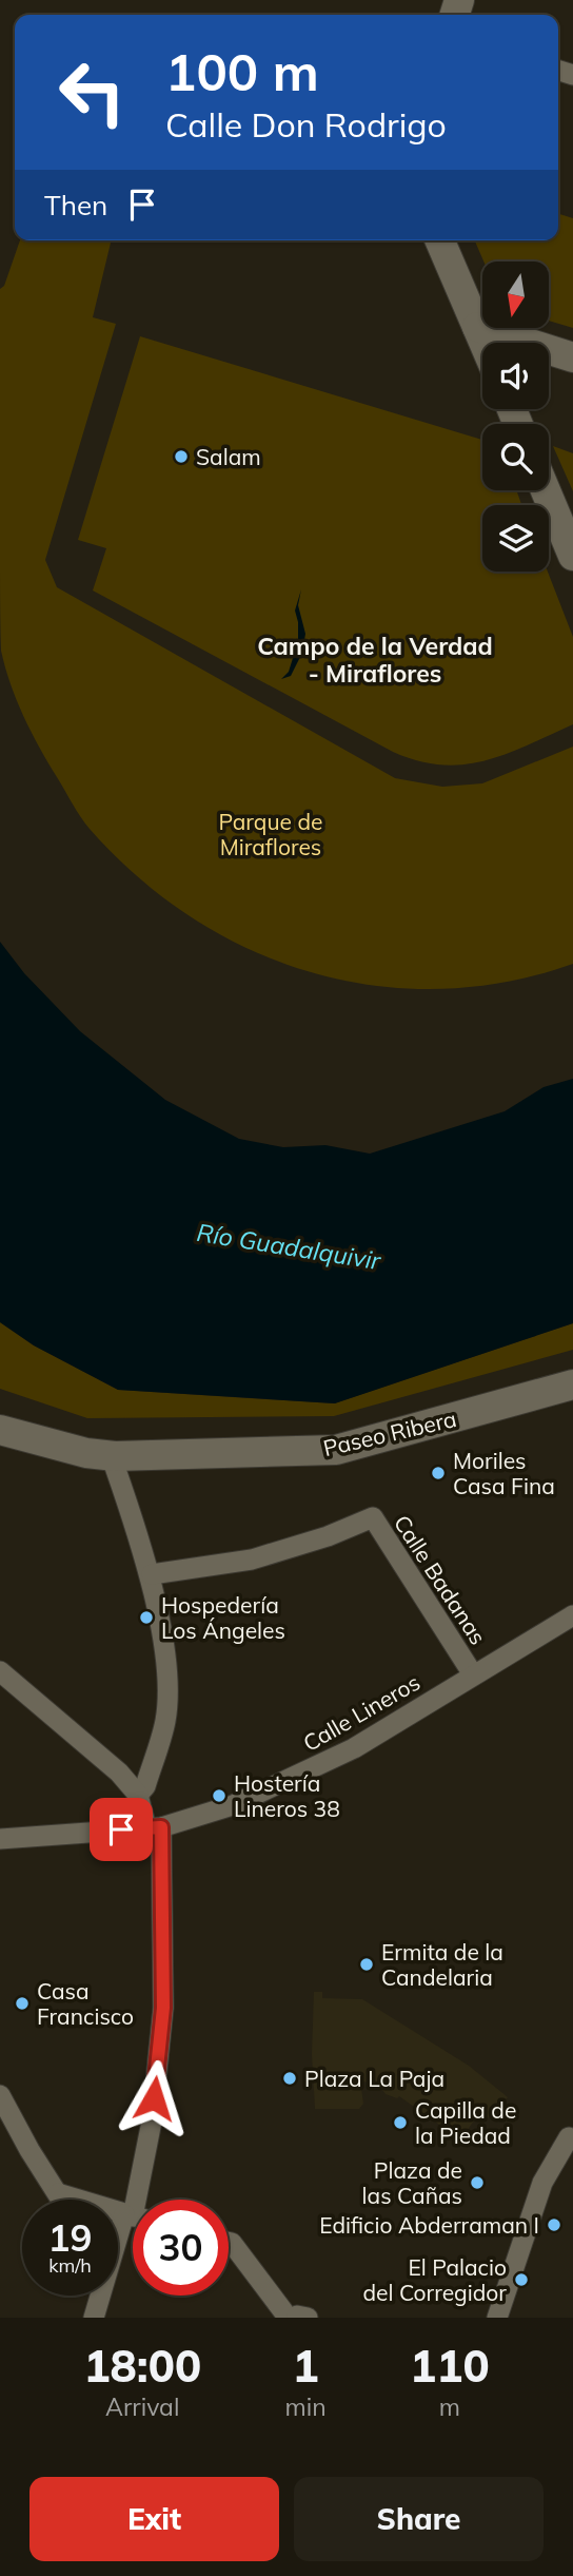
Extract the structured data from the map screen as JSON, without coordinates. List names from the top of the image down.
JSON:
{
  "streets": {
    "street": ["Paseo Ribera", "Calle Badanas", "Calle Lineros"]
  },
  "crossings": [
    ["Calle Badanas", "Calle Lineros"]
  ],
  "districts": ["Campo de la Verdad - Miraflores"],
  "water": ["Río Guadalquivir"],
  "parks": ["Parque de Miraflores"],
  "places": [
    "Salam",
    "Moriles Casa Fina",
    "Hospedería Los Ángeles",
    "Hostería Lineros 38",
    "Ermita de la Candelaria",
    "Casa Francisco",
    "Plaza La Paja",
    "Capilla de la Piedad",
    "Plaza de las Cañas",
    "Edificio Abderraman I",
    "El Palacio del Corregidor"
  ],
  "north": "bottom",
  "page": {
    "turn": ["100 m", "Calle Don Rodrigo"],
    "then": "Then",
    "speed": "19 km/h",
    "limit": "30",
    "eta": [
      "18:00",
      "Arrival",
      "1",
      "min",
      "110",
      "m"
    ],
    "buttons": ["Exit", "Share"]
  }
}
